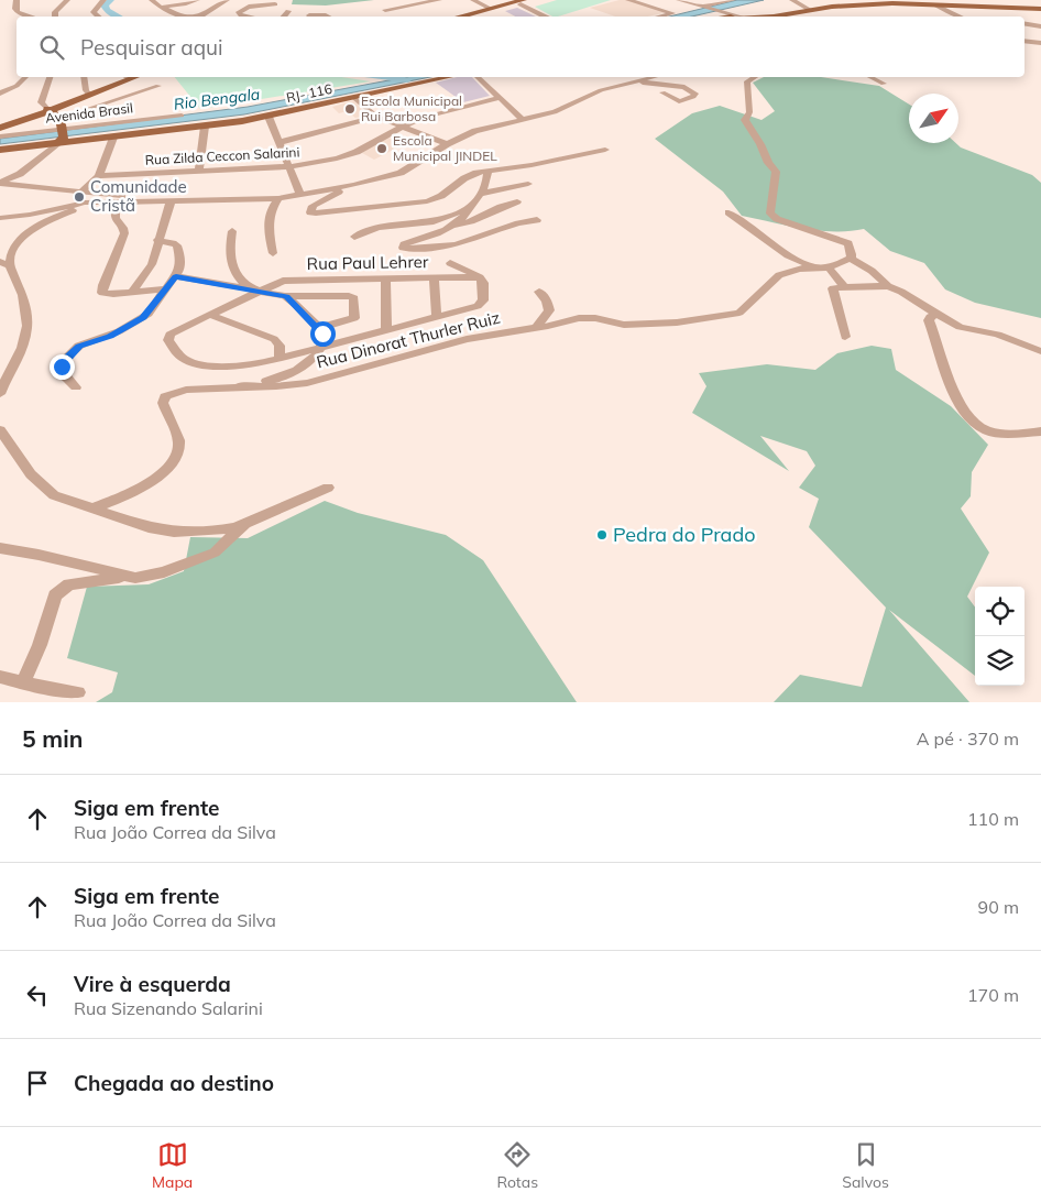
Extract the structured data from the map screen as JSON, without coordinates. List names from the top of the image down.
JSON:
{
  "streets": {
    "main road": ["RJ- 116"],
    "street": [
      "Avenida Brasil",
      "Rua Zilda Ceccon Salarini",
      "Rua Paul Lehrer",
      "Rua Dinorat Thurler Ruiz"
    ]
  },
  "crossings": [
    ["RJ- 116", "Avenida Brasil"]
  ],
  "water": ["Rio Bengala"],
  "places": [
    "Escola Municipal Rui Barbosa",
    "Escola Municipal JINDEL",
    "Comunidade Cristã",
    "Pedra do Prado"
  ],
  "north": "top right",
  "page": {
    "search": "Pesquisar aqui",
    "heading": ["5 min", "A pé · 370 m"],
    "list": [
      ["Siga em frente", "Rua João Correa da Silva", "110 m"],
      ["Siga em frente", "Rua João Correa da Silva", "90 m"],
      ["Vire à esquerda", "Rua Sizenando Salarini", "170 m"],
      "Chegada ao destino"
    ],
    "nav": ["Mapa", "Rotas", "Salvos"]
  }
}
